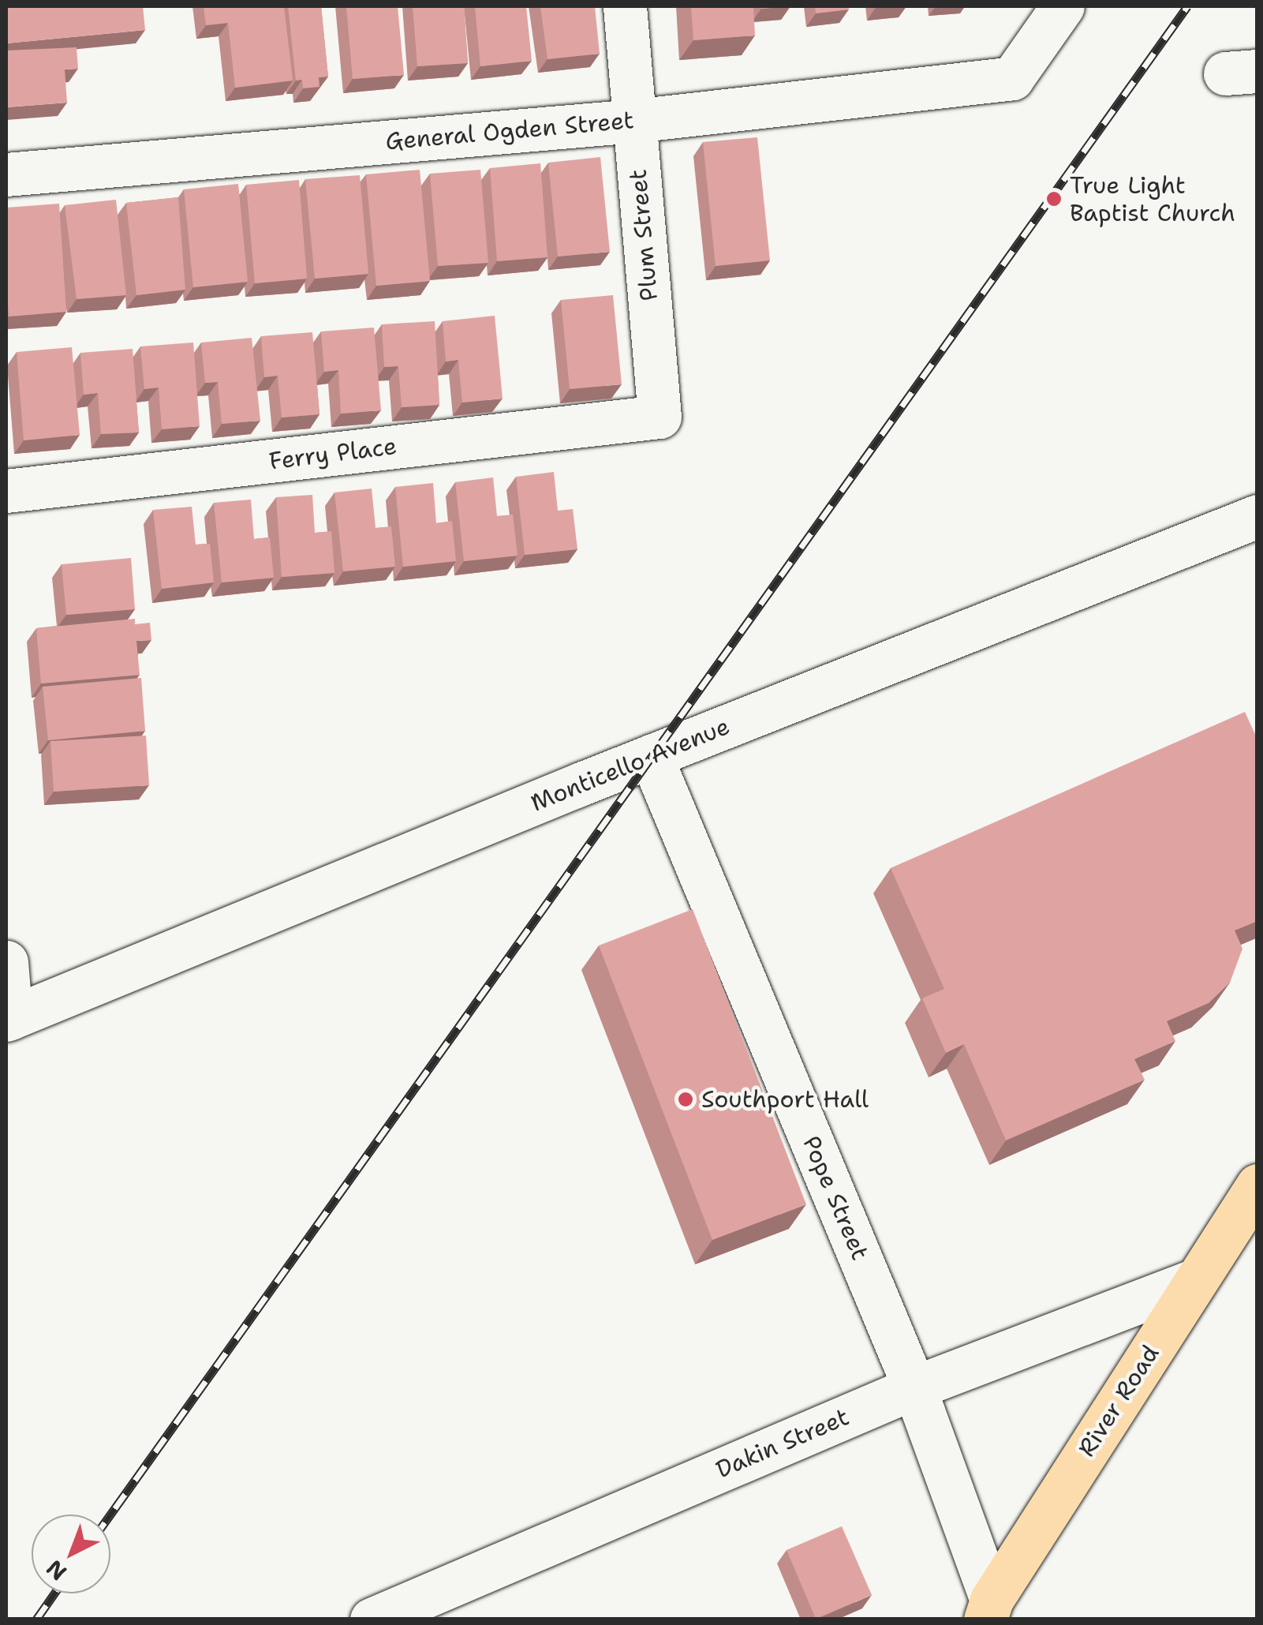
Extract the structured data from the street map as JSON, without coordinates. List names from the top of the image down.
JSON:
{
  "streets": {
    "main road": ["River Road"],
    "street": [
      "General Ogden Street",
      "Plum Street",
      "Ferry Place",
      "Monticello Avenue",
      "Pope Street",
      "Dakin Street"
    ]
  },
  "crossings": [
    ["General Ogden Street", "Plum Street"],
    ["Plum Street", "Ferry Place"],
    ["Monticello Avenue", "Pope Street"],
    ["Pope Street", "River Road"],
    ["Pope Street", "Dakin Street"],
    ["River Road", "Dakin Street"]
  ],
  "places": ["True Light Baptist Church", "Southport Hall"],
  "north": "bottom left"
}
